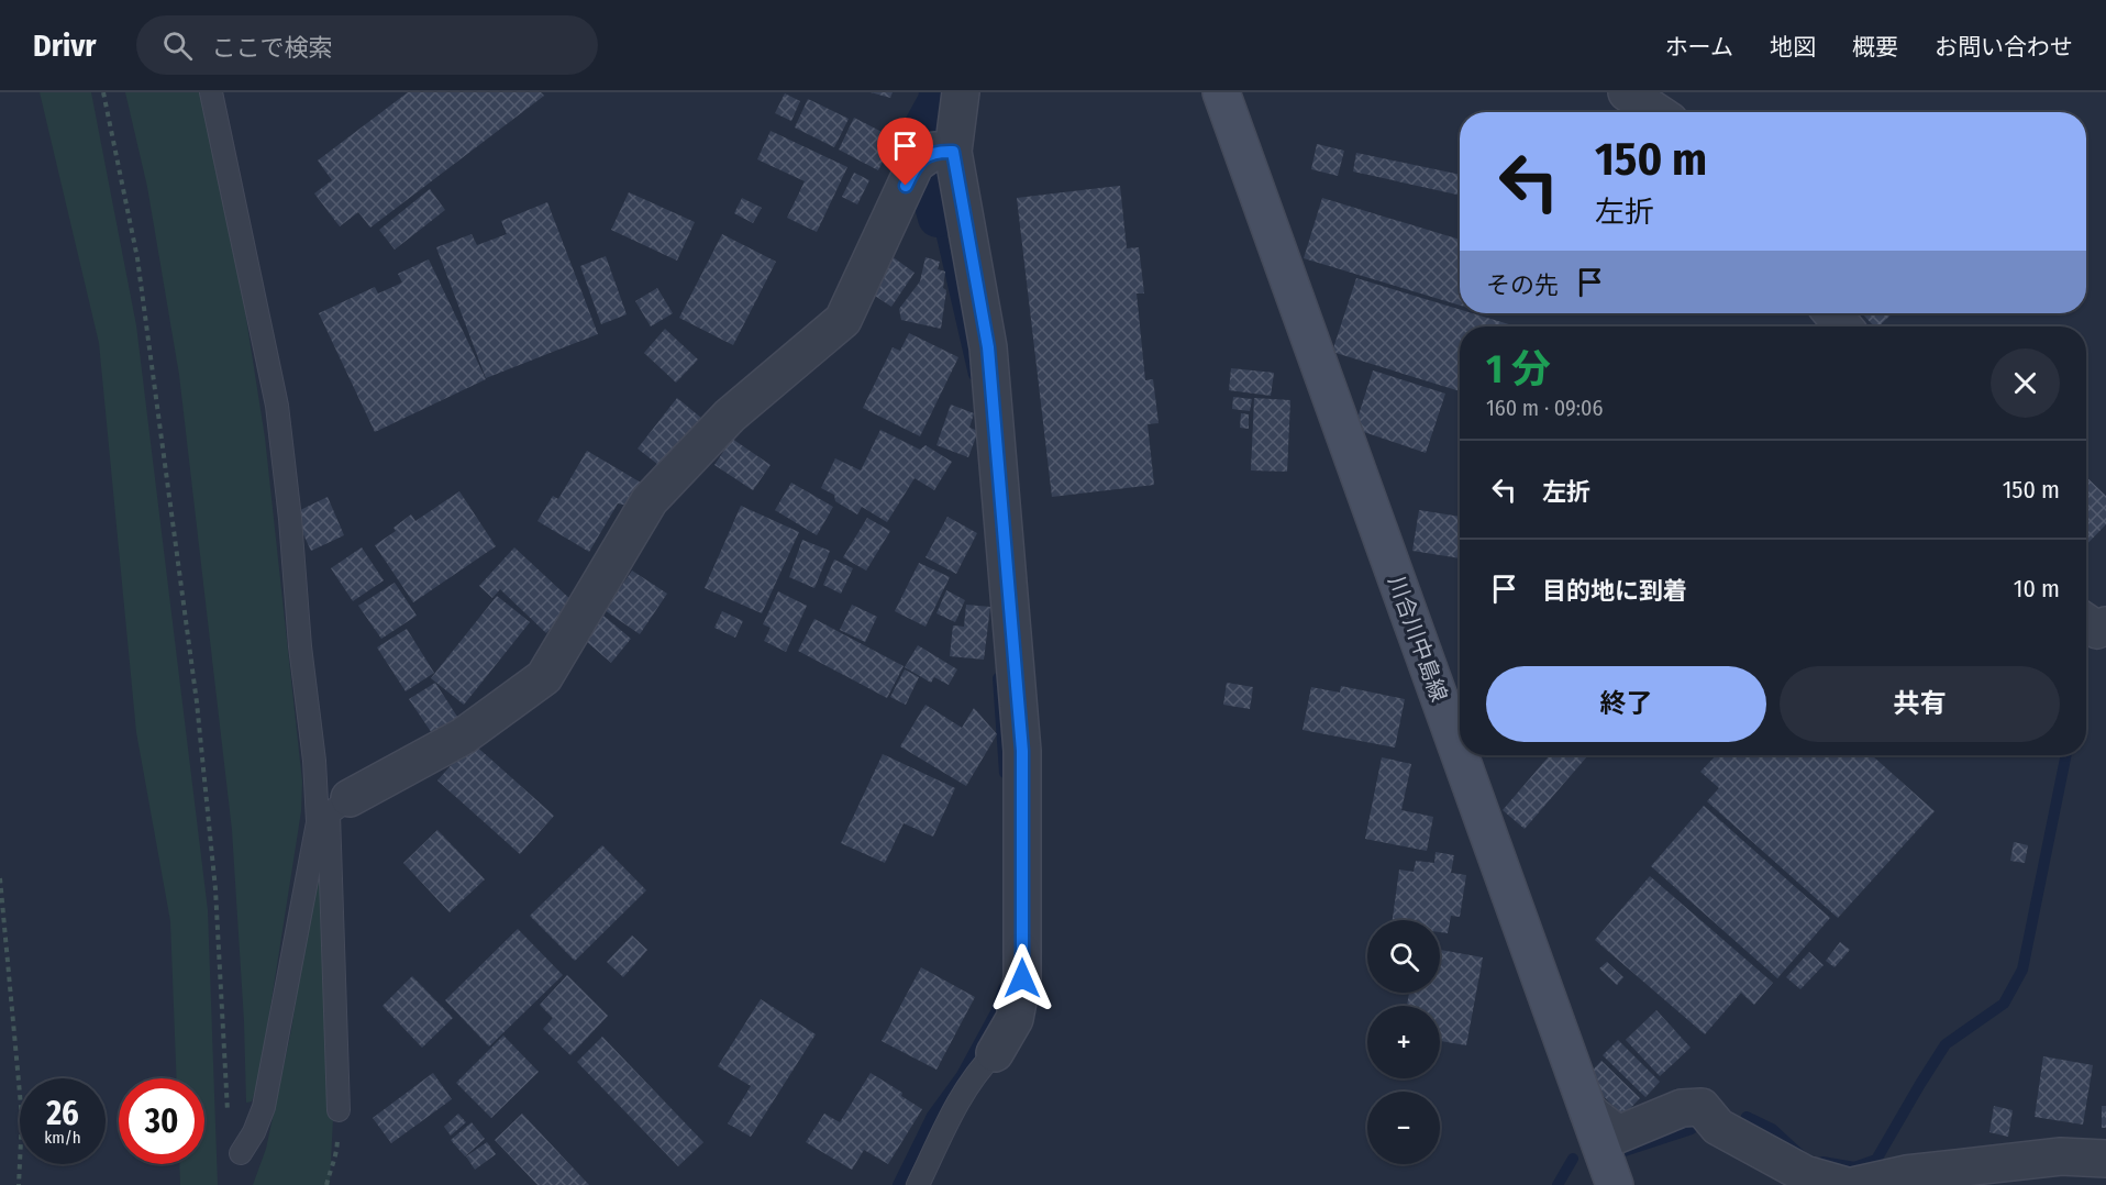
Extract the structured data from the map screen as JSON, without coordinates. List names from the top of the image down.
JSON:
{
  "streets": {
    "main road": ["川合川中島線"]
  },
  "page": {
    "header": "Drivr",
    "search": "ここで検索",
    "nav": [
      "ホーム",
      "地図",
      "概要",
      "お問い合わせ"
    ],
    "turn": ["150 m", "左折"],
    "then": "その先",
    "heading": ["1 分", "160 m · 09:06"],
    "list": [
      {
        "name": "左折",
        "value": "150 m"
      },
      {
        "name": "目的地に到着",
        "value": "10 m"
      }
    ],
    "buttons": ["終了", "共有"],
    "map_buttons": ["+", "−"],
    "speed": "26 km/h",
    "limit": "30"
  }
}
